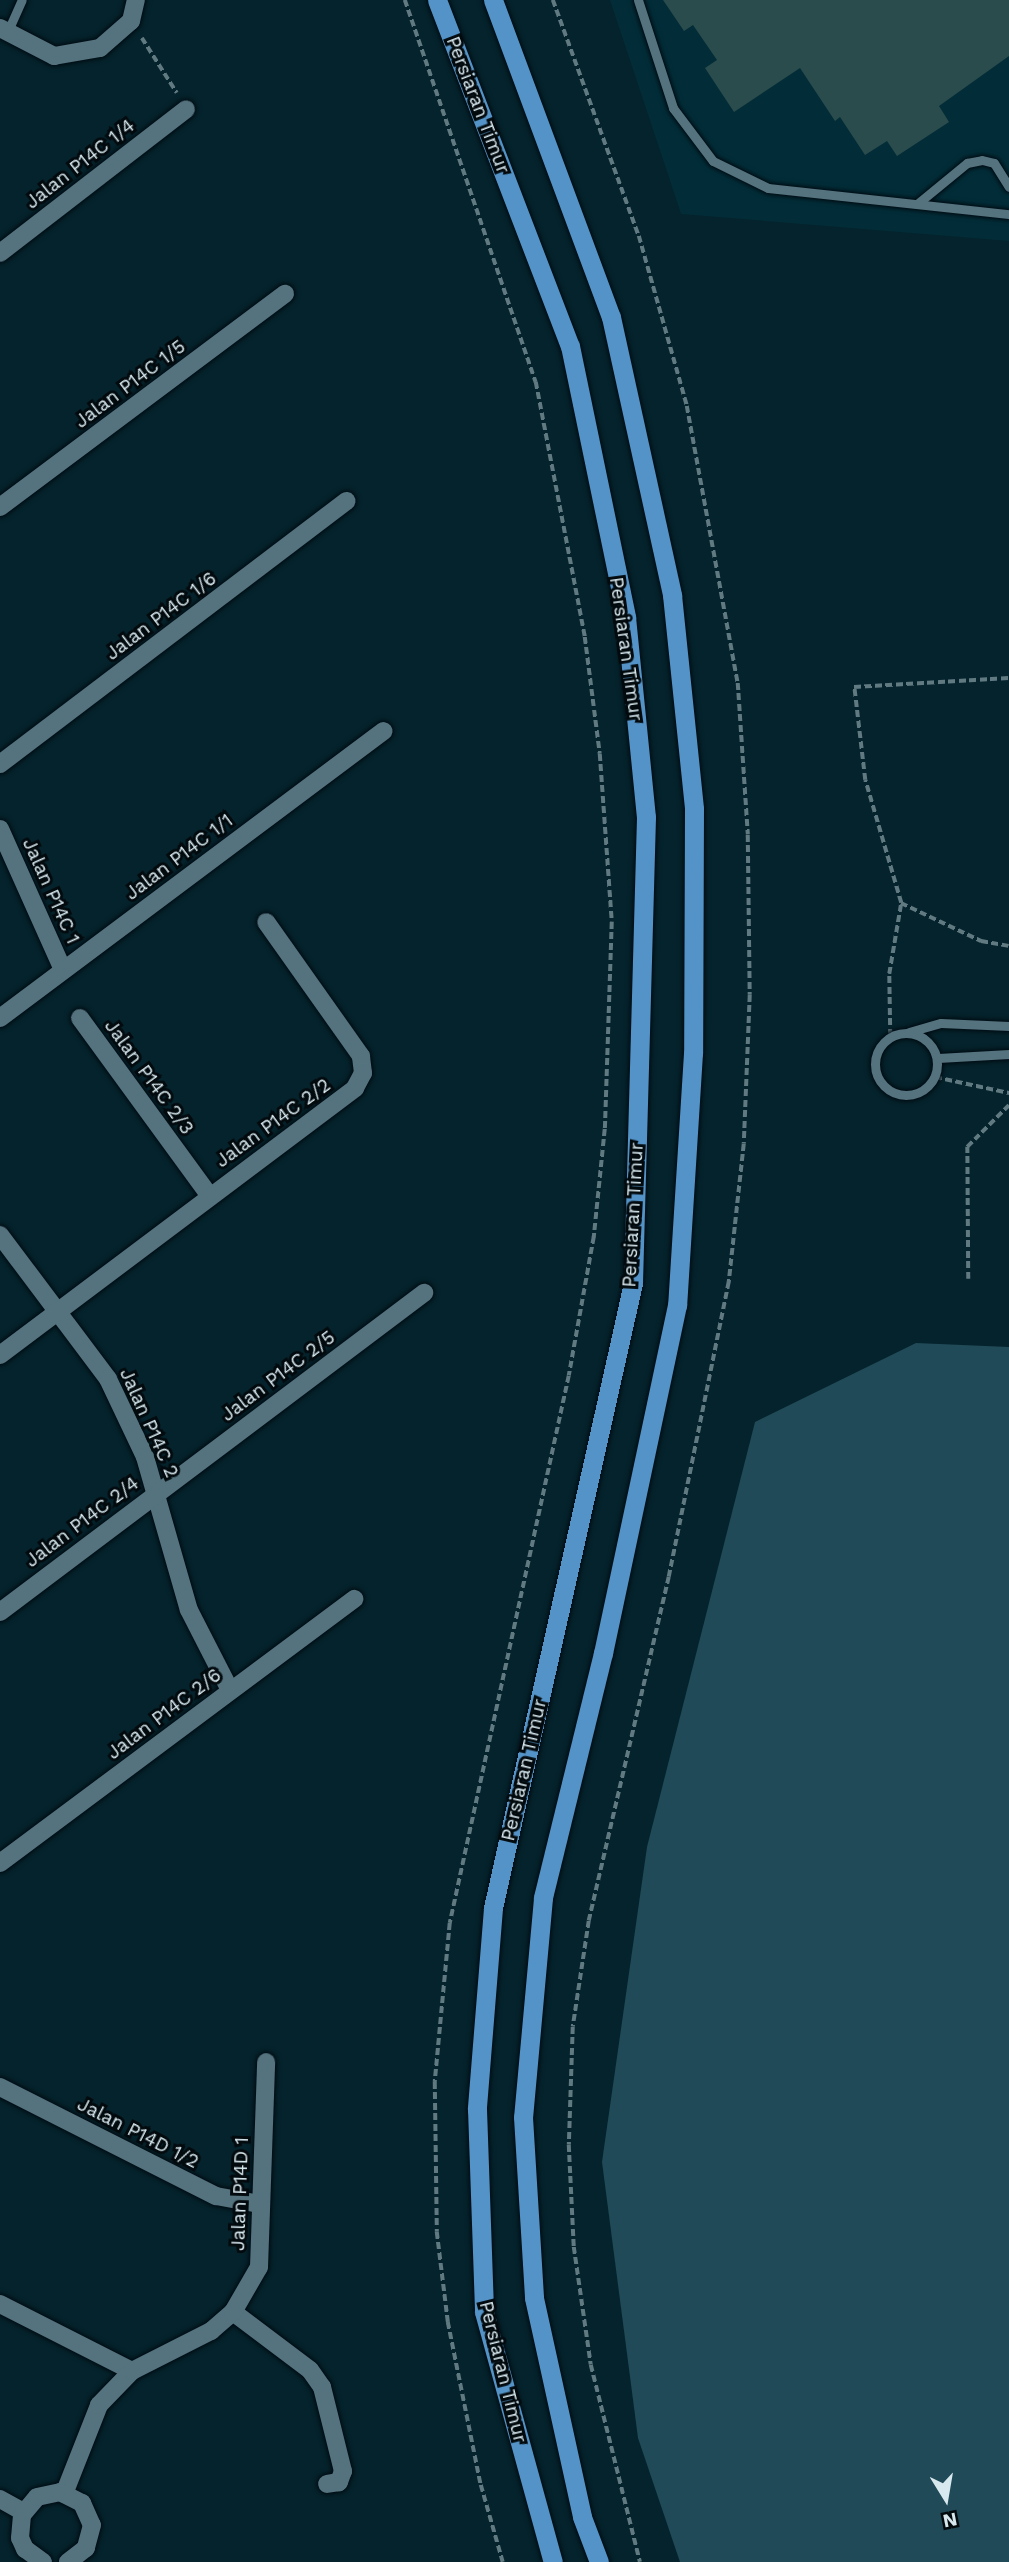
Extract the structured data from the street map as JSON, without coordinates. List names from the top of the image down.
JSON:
{
  "streets": {
    "main road": ["Persiaran Timur"],
    "street": [
      "Jalan P14C 1/4",
      "Jalan P14C 1/5",
      "Jalan P14C 1/6",
      "Jalan P14C 1/1",
      "Jalan P14C 1",
      "Jalan P14C 2/3",
      "Jalan P14C 2/2",
      "Jalan P14C 2/5",
      "Jalan P14C 2",
      "Jalan P14C 2/4",
      "Jalan P14C 2/6",
      "Jalan P14D 1/2",
      "Jalan P14D 1"
    ]
  },
  "crossings": [
    ["Jalan P14C 1/1", "Jalan P14C 1"],
    ["Jalan P14C 2/3", "Jalan P14C 2/2"],
    ["Jalan P14C 2/2", "Jalan P14C 2"],
    ["Jalan P14C 2/5", "Jalan P14C 2"],
    ["Jalan P14C 2/5", "Jalan P14C 2/4"],
    ["Jalan P14C 2", "Jalan P14C 2/4"],
    ["Jalan P14C 2", "Jalan P14C 2/6"],
    ["Jalan P14D 1/2", "Jalan P14D 1"]
  ],
  "north": "bottom"
}
